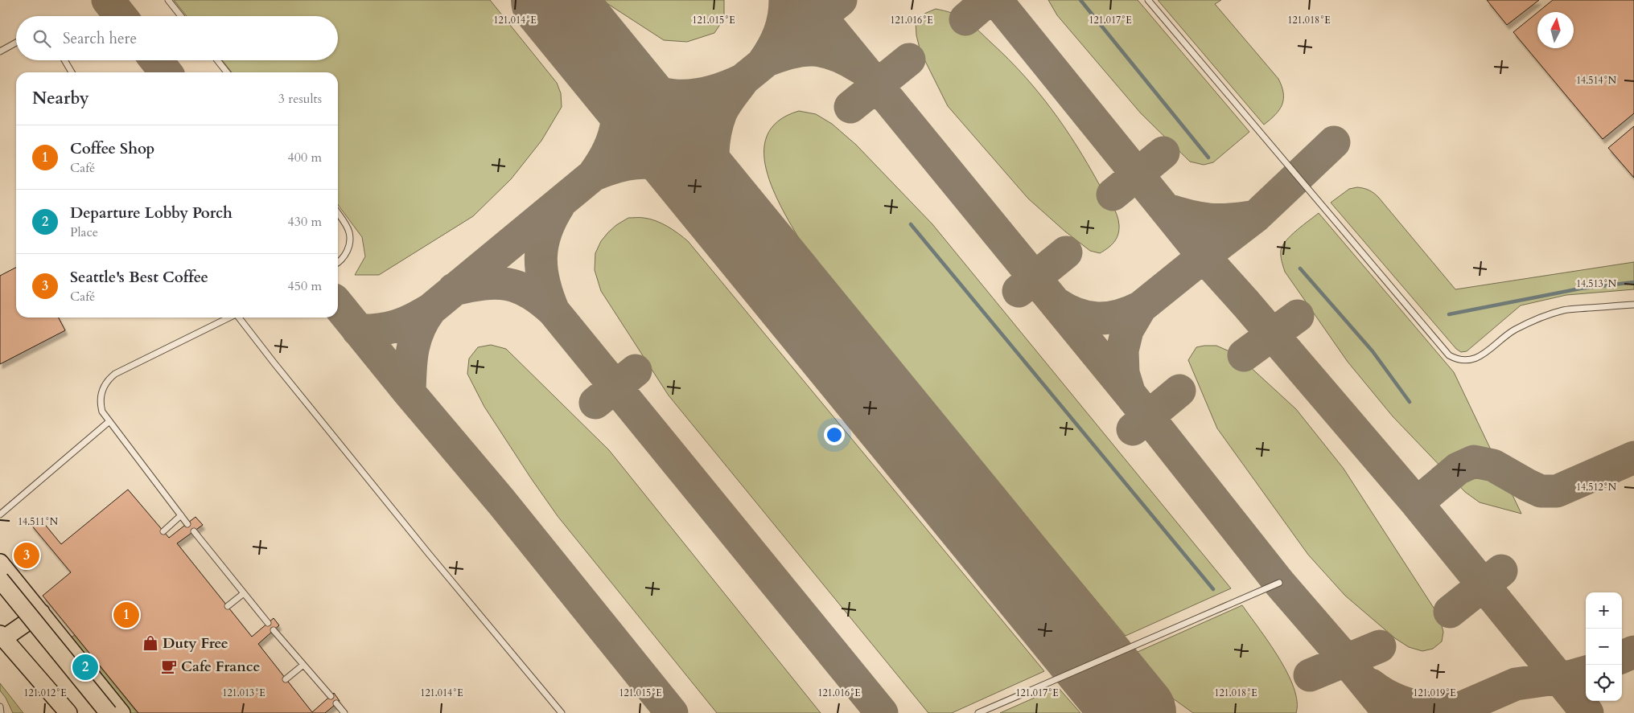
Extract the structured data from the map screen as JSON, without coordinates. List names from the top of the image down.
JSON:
{
  "places": {
    "shop": ["Duty Free"],
    "cafe": ["Cafe France"]
  },
  "north": "top",
  "page": {
    "search": "Search here",
    "heading": ["Nearby", "3 results"],
    "list": [
      {
        "mark": "1",
        "name": "Coffee Shop",
        "note": "Café",
        "value": "400 m"
      },
      {
        "mark": "2",
        "name": "Departure Lobby Porch",
        "note": "Place",
        "value": "430 m"
      },
      {
        "mark": "3",
        "name": "Seattle's Best Coffee",
        "note": "Café",
        "value": "450 m"
      }
    ],
    "pins": ["3", "1", "2"],
    "map_buttons": ["+", "−"]
  },
  "coordinates": [
    "121.014°E",
    "121.015°E",
    "121.016°E",
    "121.017°E",
    "121.018°E",
    "14.514°N",
    "14.513°N",
    "14.512°N",
    "14.511°N",
    "121.012°E",
    "121.013°E",
    "121.019°E"
  ]
}
